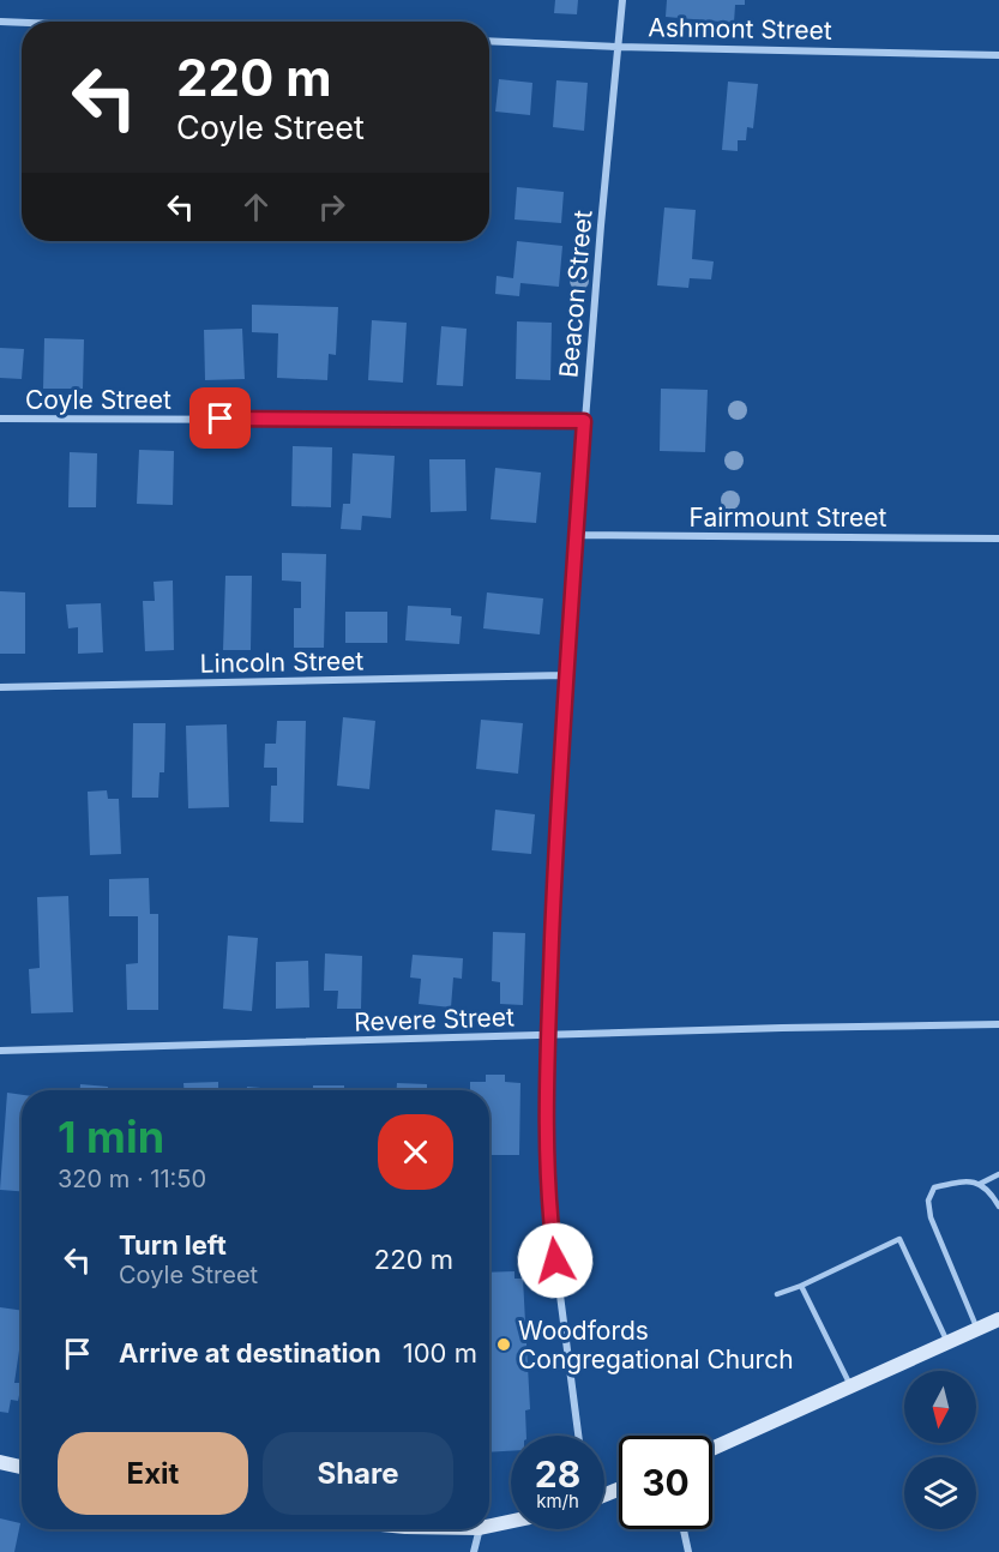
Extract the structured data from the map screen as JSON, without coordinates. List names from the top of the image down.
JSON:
{
  "streets": {
    "street": [
      "Ashmont Street",
      "Beacon Street",
      "Coyle Street",
      "Fairmount Street",
      "Lincoln Street",
      "Revere Street"
    ]
  },
  "crossings": [
    ["Ashmont Street", "Beacon Street"],
    ["Beacon Street", "Coyle Street"],
    ["Beacon Street", "Fairmount Street"],
    ["Beacon Street", "Lincoln Street"],
    ["Beacon Street", "Revere Street"]
  ],
  "places": ["Woodfords Congregational Church"],
  "north": "bottom",
  "page": {
    "turn": ["220 m", "Coyle Street"],
    "heading": ["1 min", "320 m · 11:50"],
    "list": [
      {
        "name": "Turn left",
        "note": "Coyle Street",
        "value": "220 m"
      },
      {
        "name": "Arrive at destination",
        "value": "100 m"
      }
    ],
    "buttons": ["Exit", "Share"],
    "speed": "28 km/h",
    "limit": "30"
  }
}
